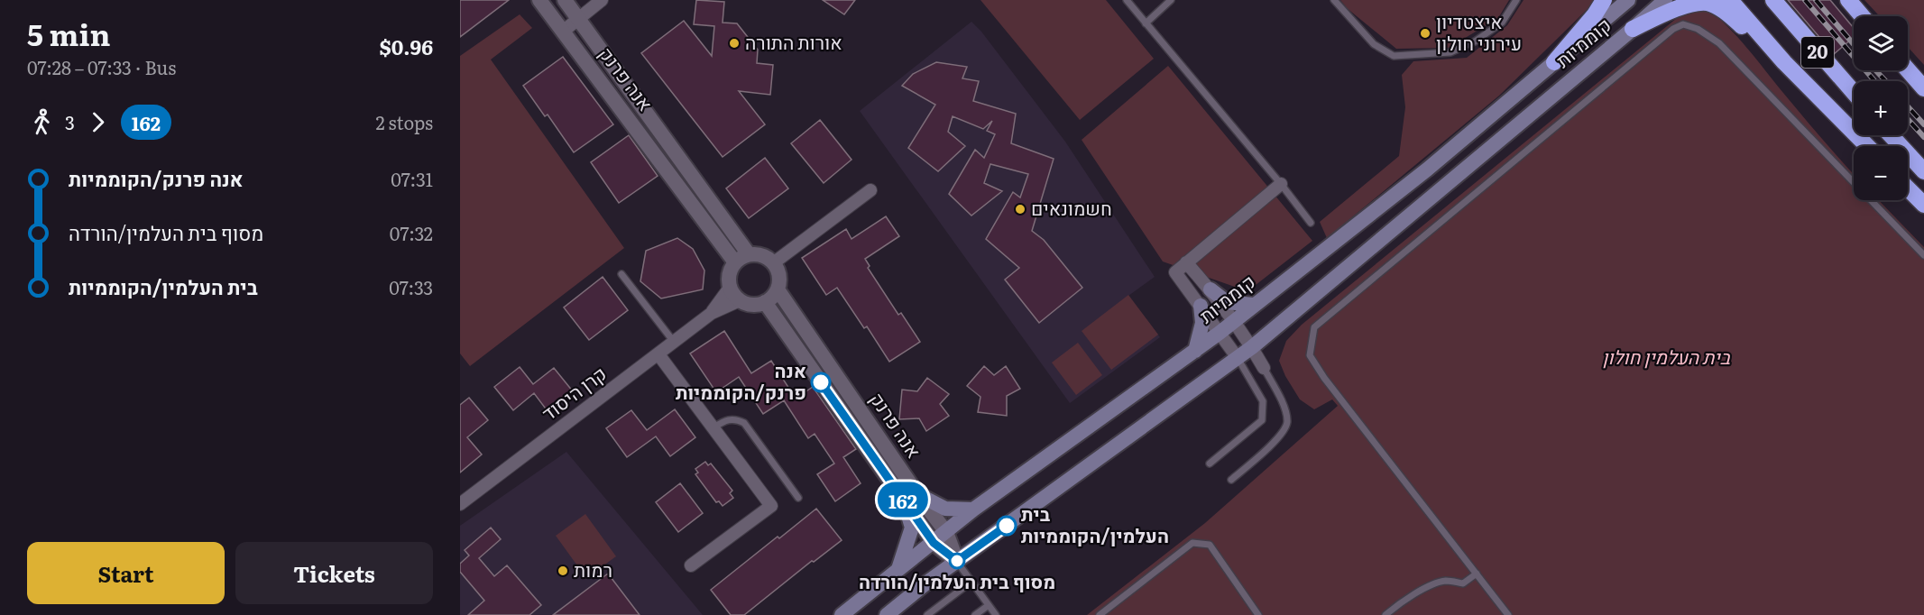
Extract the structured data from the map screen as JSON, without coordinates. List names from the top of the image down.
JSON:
{
  "streets": {
    "highway": ["20"],
    "main road": ["קוממיות"],
    "street": ["אנה פרנק", "קרן היסוד"]
  },
  "crossings": [
    ["קוממיות", "אנה פרנק"],
    ["אנה פרנק", "קרן היסוד"]
  ],
  "parks": ["בית העלמין חולון"],
  "places": [
    "איצטדיון עירוני חולון",
    "אורות התורה",
    "חשמונאים",
    "אנה פרנק/הקוממיות",
    "בית העלמין/הקוממיות",
    "מסוף בית העלמין/הורדה",
    "רמות"
  ],
  "lines": ["bus line 162"],
  "page": {
    "heading": ["5 min", "07:28 – 07:33 · Bus", "$0.96"],
    "on_map": "162",
    "map_buttons": ["+", "−"],
    "legs": ["3", "162", "2 stops"],
    "list": [
      {
        "name": "אנה פרנק/הקוממיות",
        "value": "07:31"
      },
      {
        "name": "מסוף בית העלמין/הורדה",
        "value": "07:32"
      },
      {
        "name": "בית העלמין/הקוממיות",
        "value": "07:33"
      }
    ],
    "buttons": ["Start", "Tickets"]
  }
}
